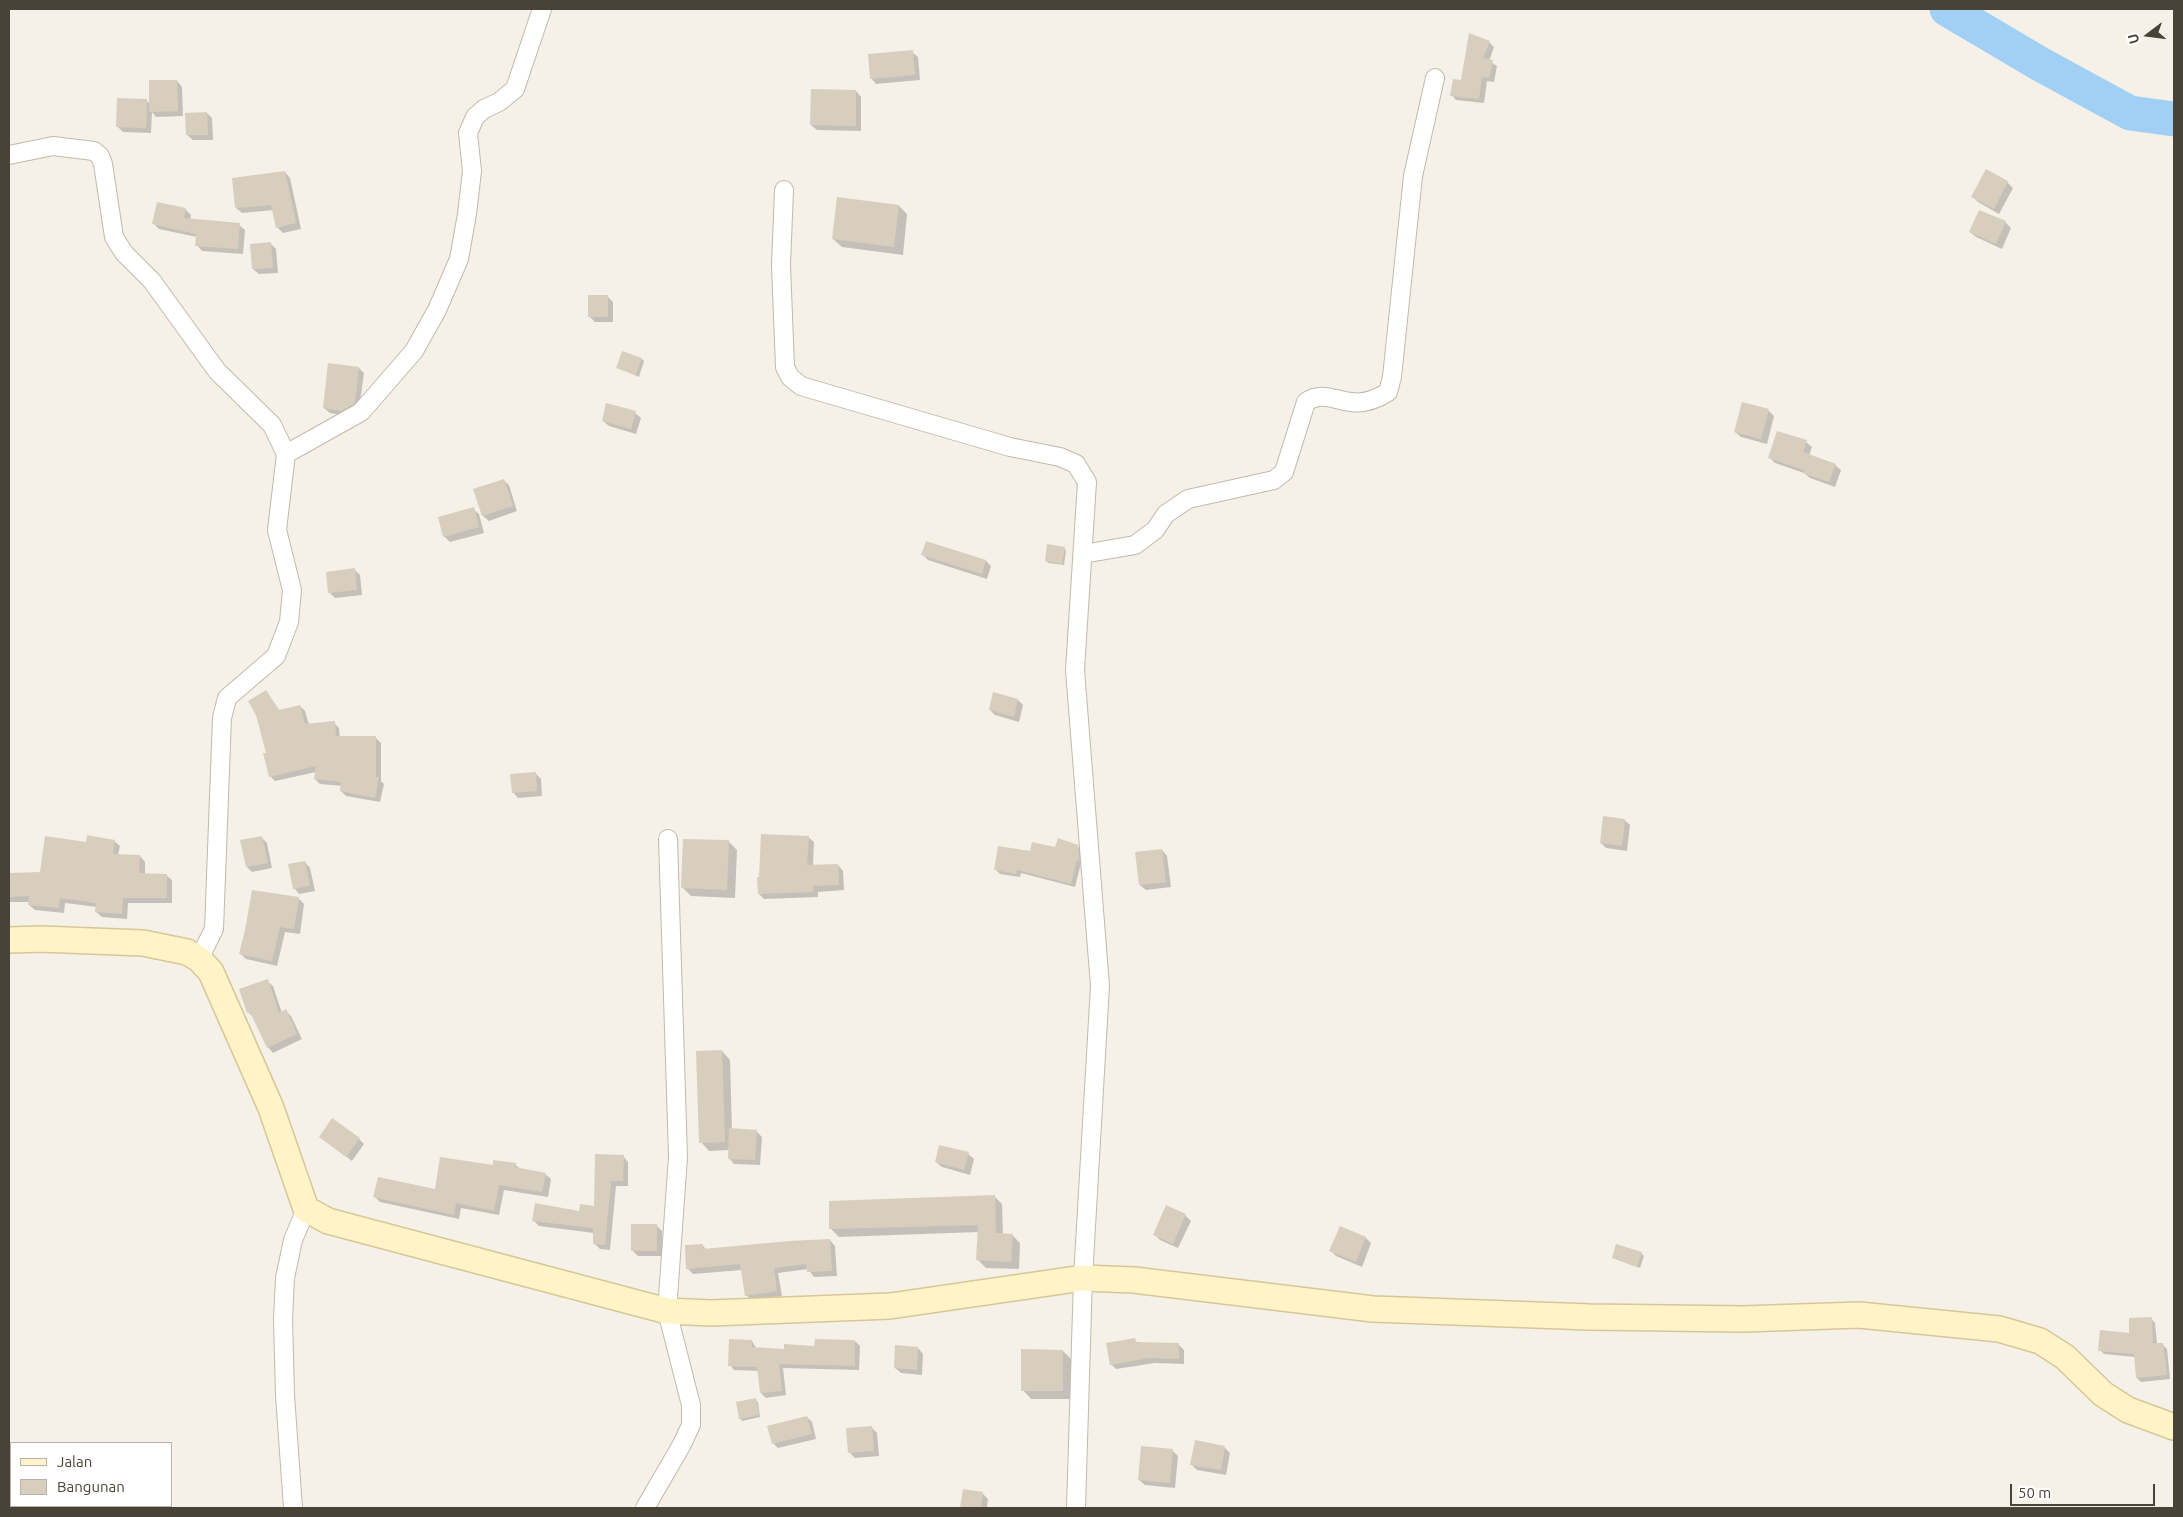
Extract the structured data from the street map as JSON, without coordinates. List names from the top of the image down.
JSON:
{
  "legend": ["Jalan", "Bangunan"],
  "scale_bar": "50 m",
  "north": "left"
}
